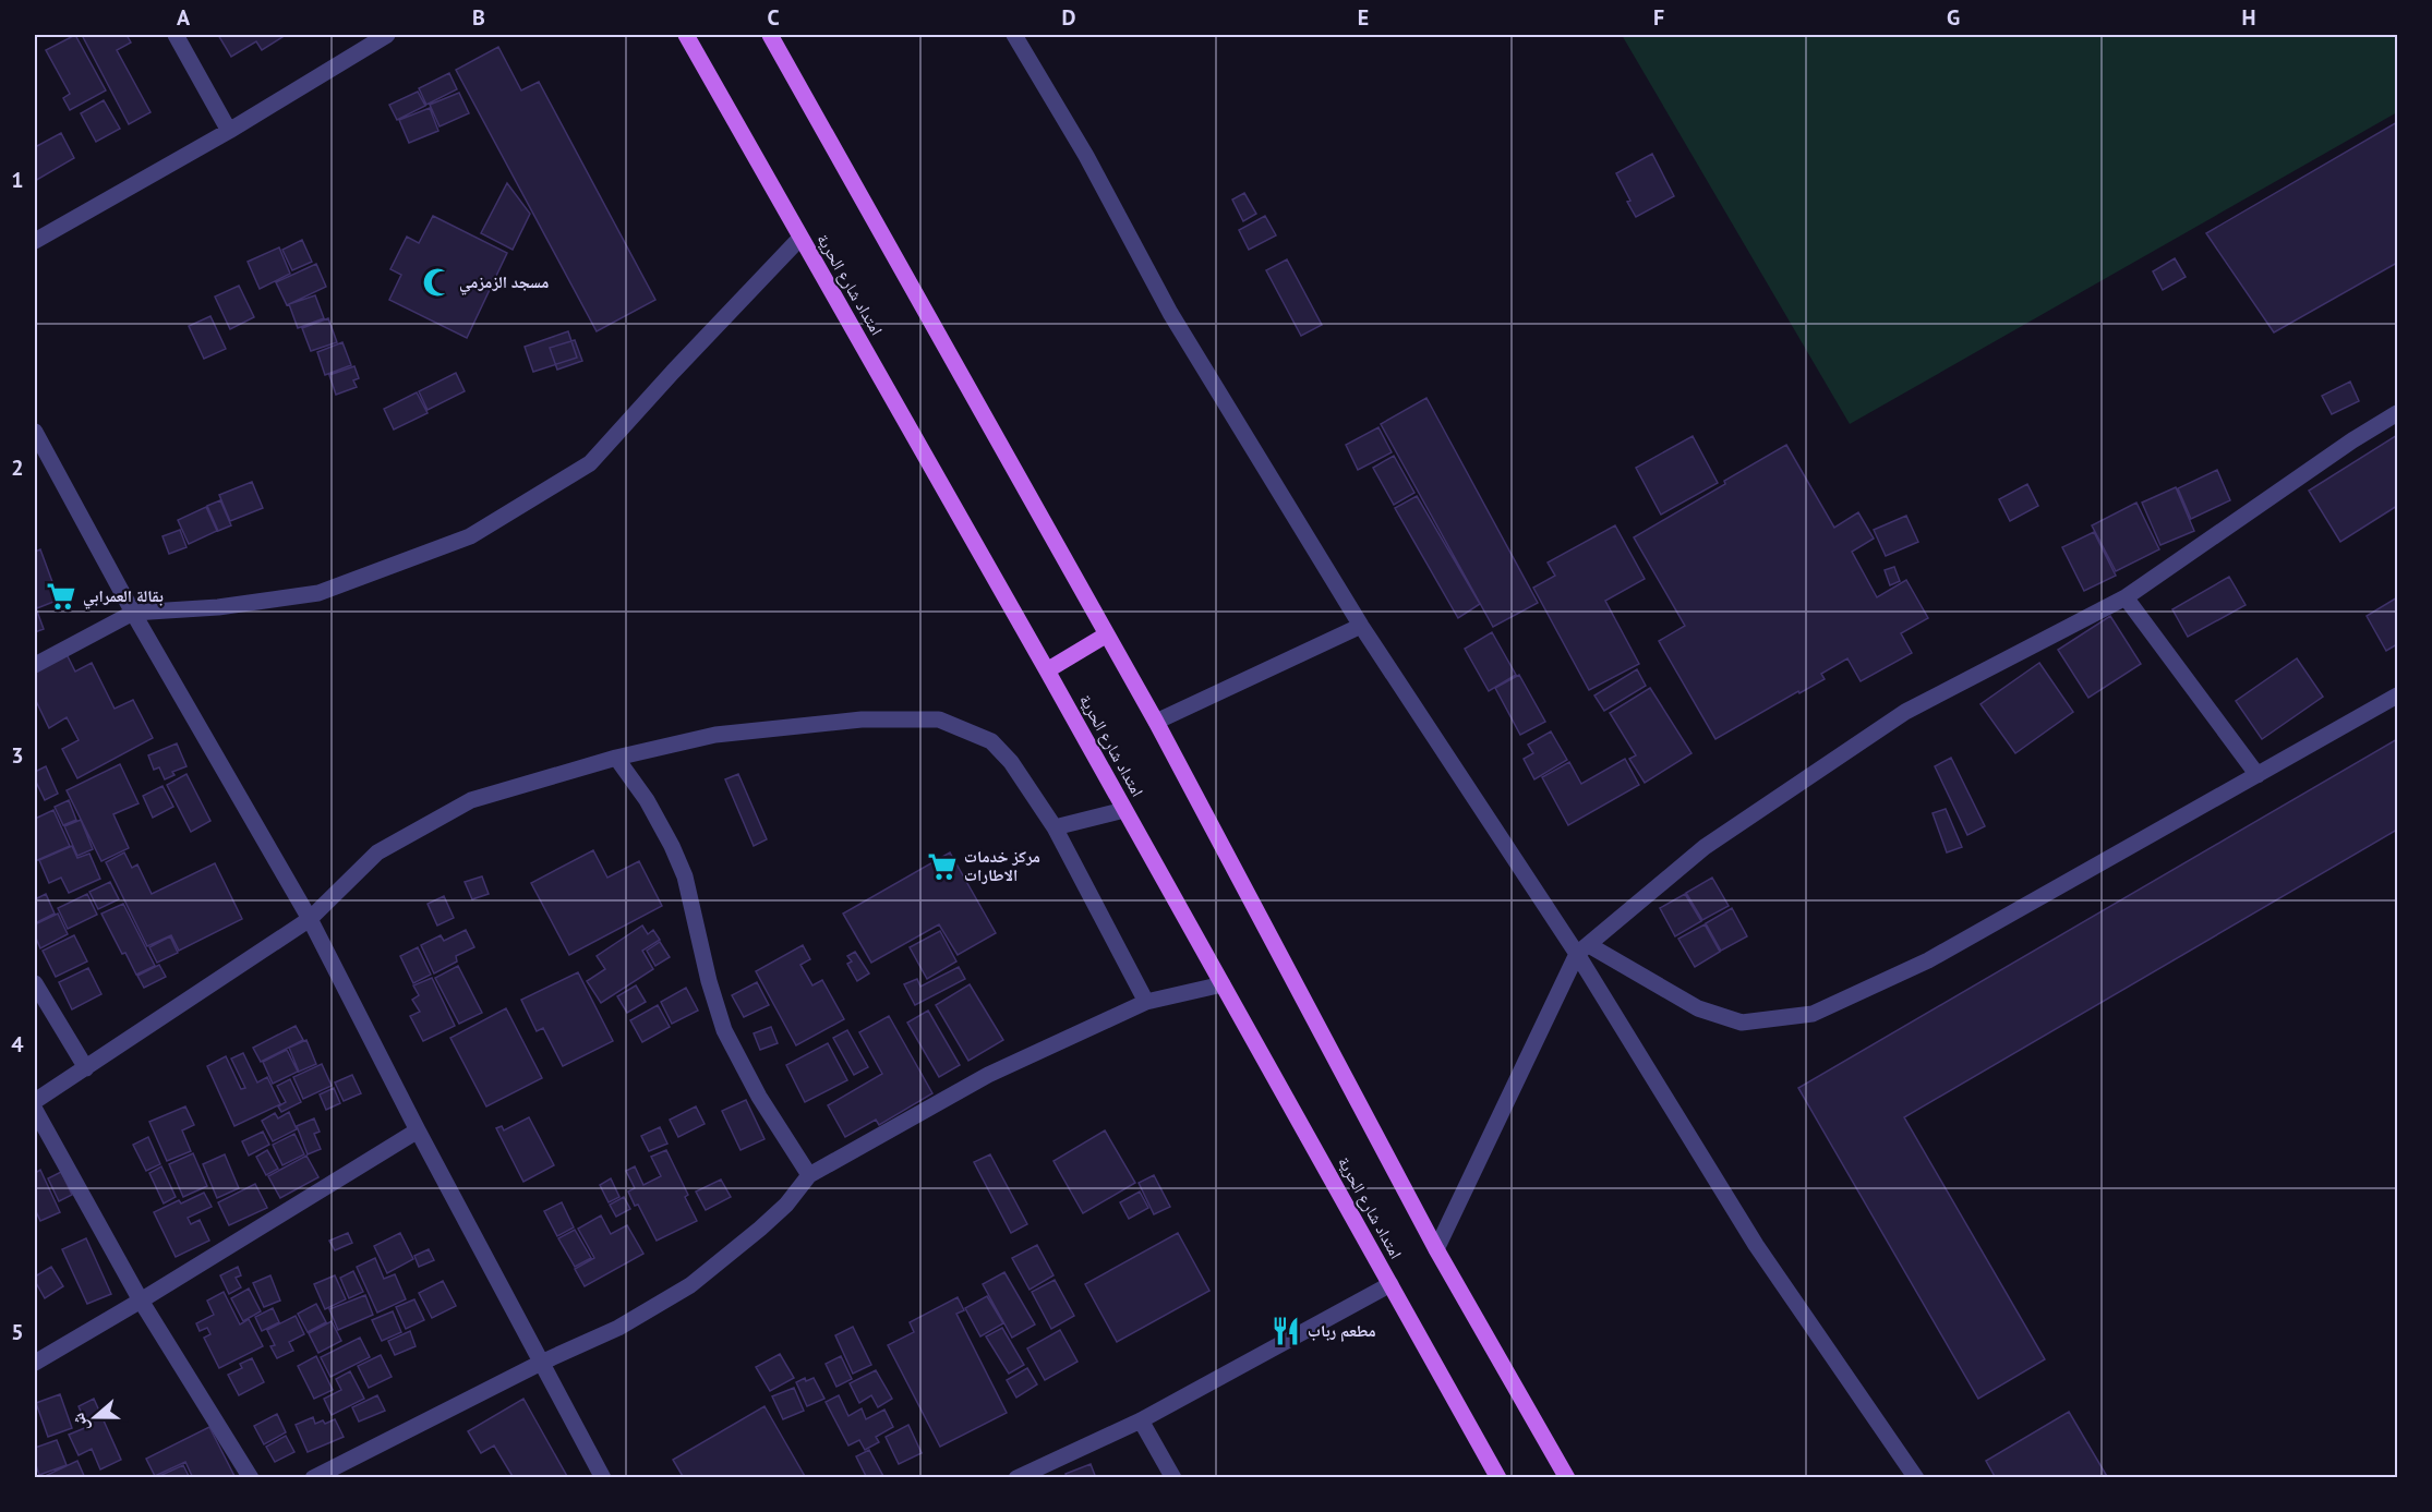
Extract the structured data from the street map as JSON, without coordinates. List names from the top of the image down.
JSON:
{
  "streets": {
    "main road": ["امتداد شارع الحرية"]
  },
  "places": {
    "mosque": ["مسجد الزمزمي"],
    "supermarket": ["بقالة العمرابي", "مركز خدمات الاطارات"],
    "restaurant": ["مطعم رباب"]
  },
  "north": "left",
  "grid": {
    "columns": [
      "A",
      "B",
      "C",
      "D",
      "E",
      "F",
      "G",
      "H"
    ],
    "rows": [
      "1",
      "2",
      "3",
      "4",
      "5"
    ]
  }
}
